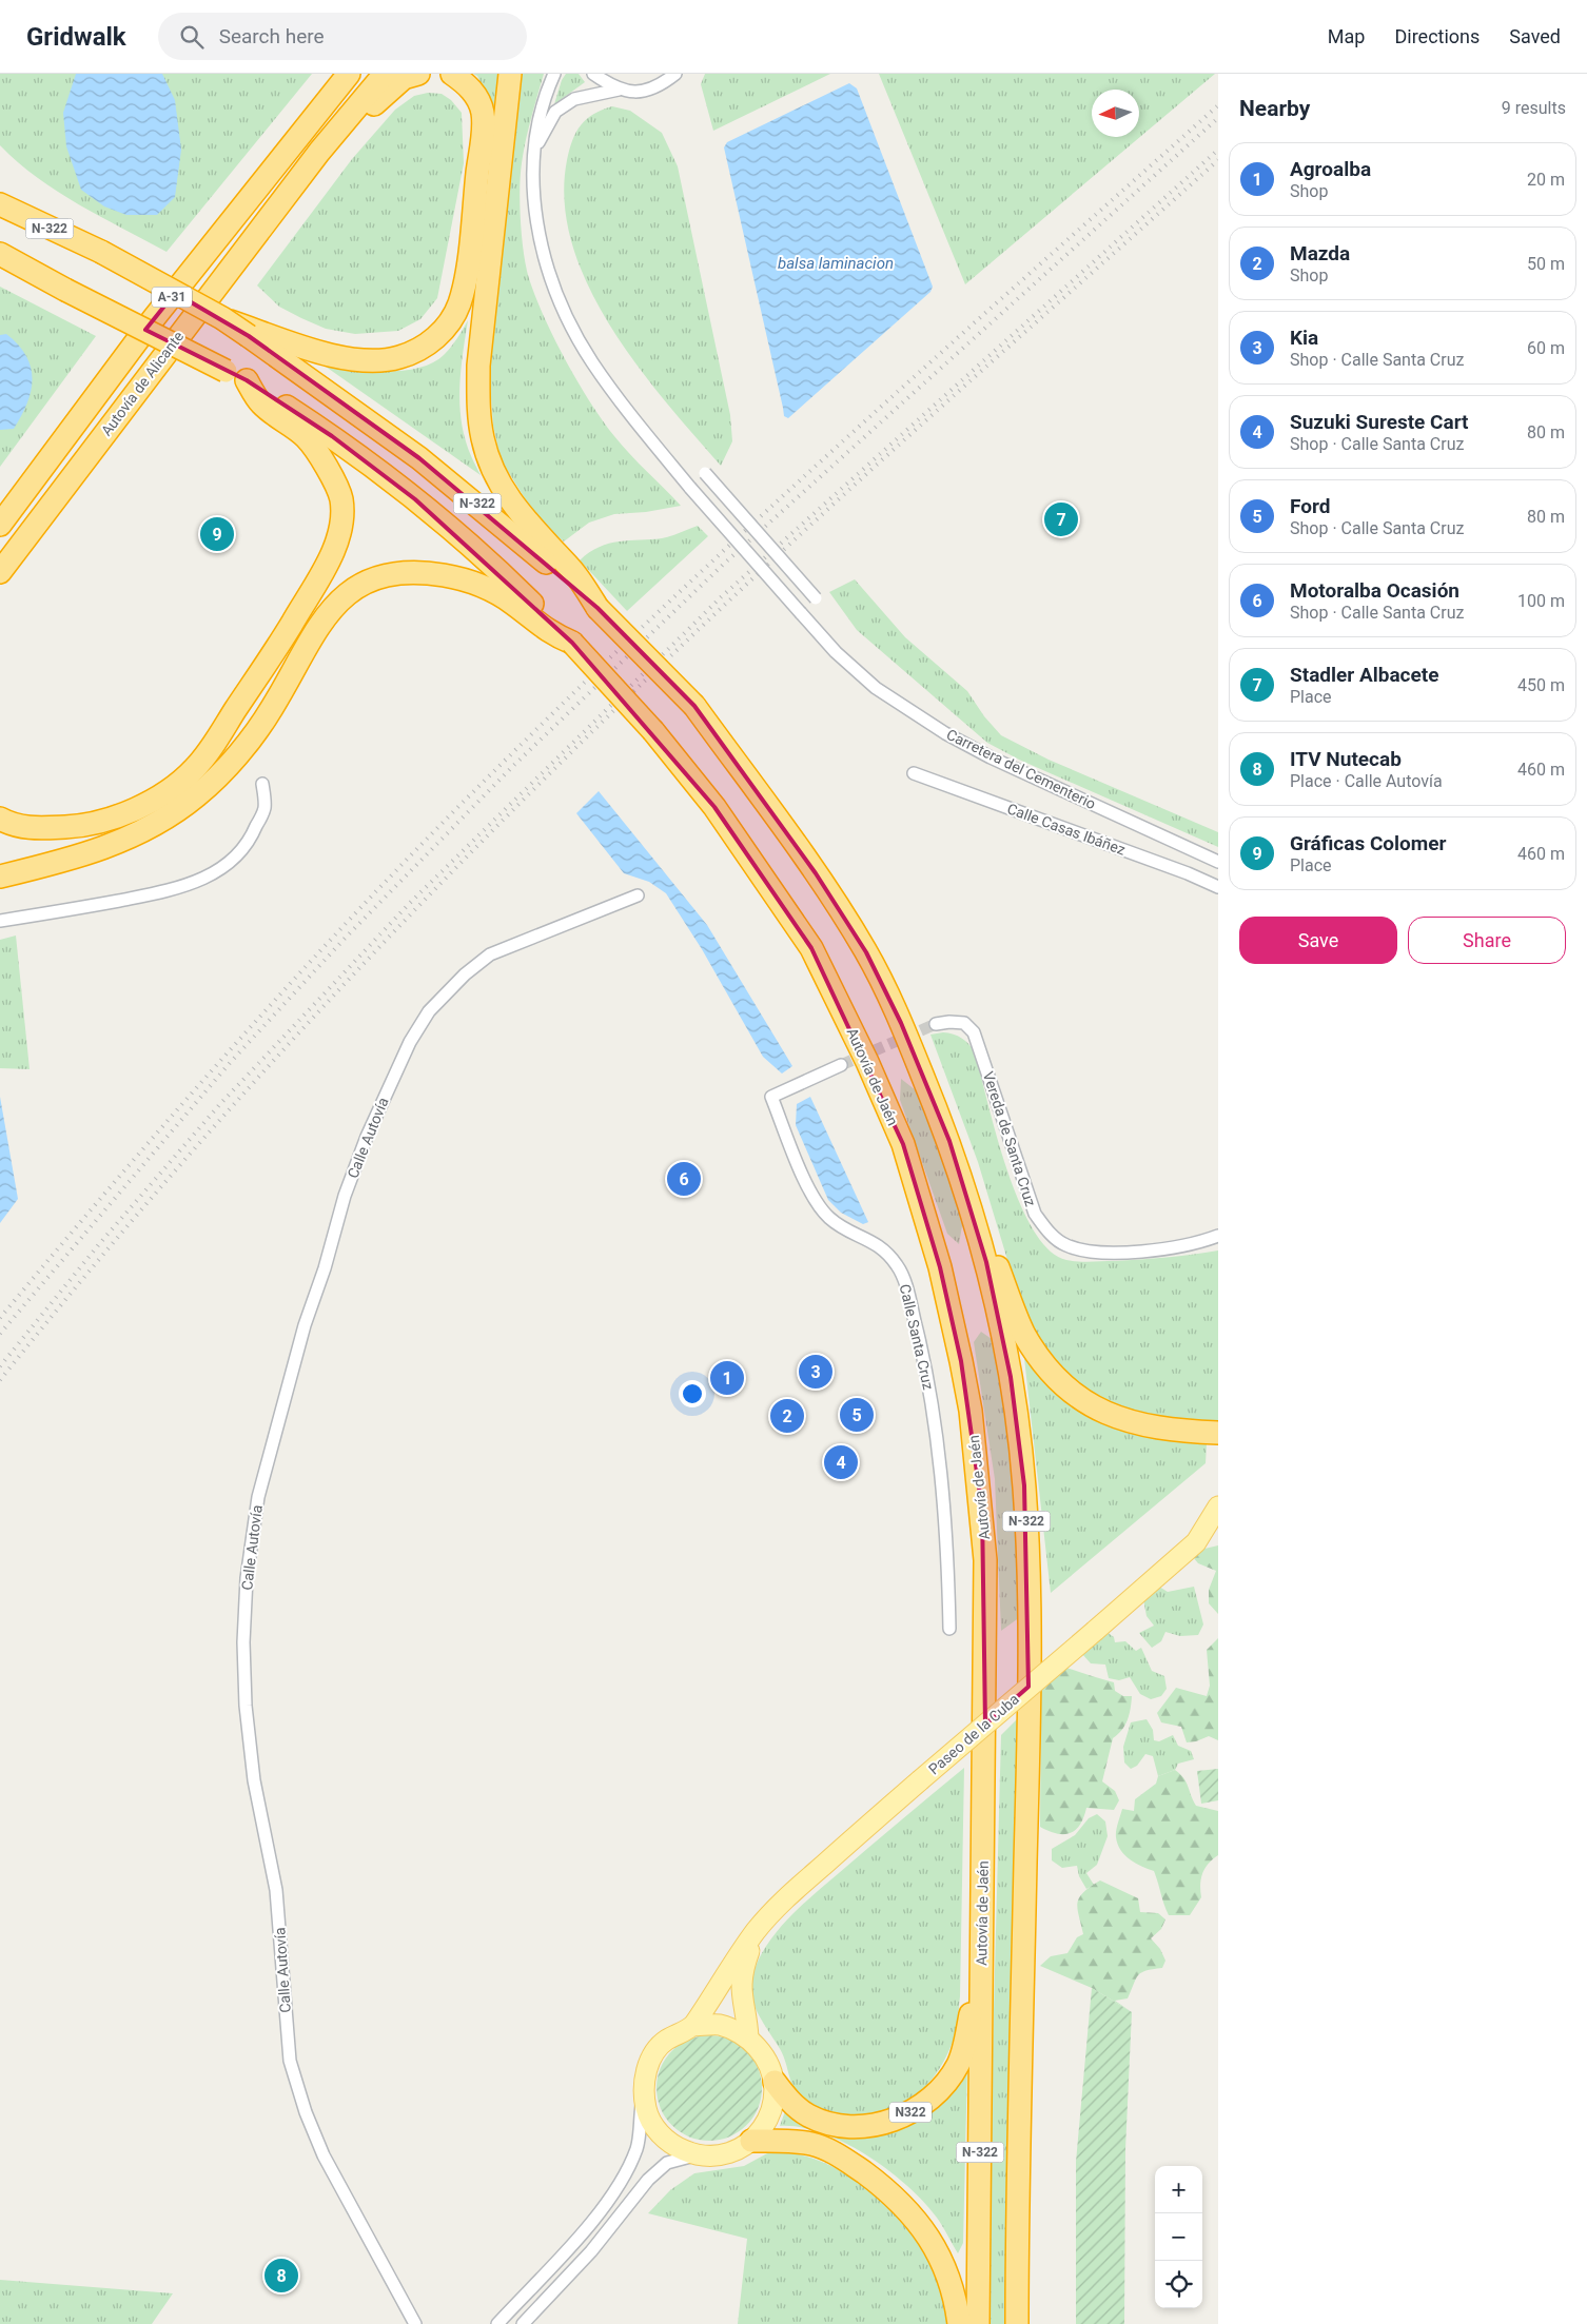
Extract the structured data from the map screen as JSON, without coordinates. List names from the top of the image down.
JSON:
{
  "streets": {
    "highway": [
      "N-322",
      "A-31",
      "Autovía de Alicante",
      "Autovía de Jaén",
      "N322"
    ],
    "main road": ["Paseo de la Cuba"],
    "street": [
      "Carretera del Cementerio",
      "Calle Casas Ibáñez",
      "Calle Autovía",
      "Vereda de Santa Cruz",
      "Calle Santa Cruz"
    ]
  },
  "crossings": [
    ["N-322", "Autovía de Jaén"],
    ["Autovía de Jaén", "N322"],
    ["Paseo de la Cuba", "N322"]
  ],
  "water": ["balsa laminacion"],
  "north": "left",
  "page": {
    "header": "Gridwalk",
    "search": "Search here",
    "nav": ["Map", "Directions", "Saved"],
    "heading": ["Nearby", "9 results"],
    "list": [
      {
        "mark": "1",
        "name": "Agroalba",
        "note": "Shop",
        "value": "20 m"
      },
      {
        "mark": "2",
        "name": "Mazda",
        "note": "Shop",
        "value": "50 m"
      },
      {
        "mark": "3",
        "name": "Kia",
        "note": "Shop · Calle Santa Cruz",
        "value": "60 m"
      },
      {
        "mark": "4",
        "name": "Suzuki Sureste Cart",
        "note": "Shop · Calle Santa Cruz",
        "value": "80 m"
      },
      {
        "mark": "5",
        "name": "Ford",
        "note": "Shop · Calle Santa Cruz",
        "value": "80 m"
      },
      {
        "mark": "6",
        "name": "Motoralba Ocasión",
        "note": "Shop · Calle Santa Cruz",
        "value": "100 m"
      },
      {
        "mark": "7",
        "name": "Stadler Albacete",
        "note": "Place",
        "value": "450 m"
      },
      {
        "mark": "8",
        "name": "ITV Nutecab",
        "note": "Place · Calle Autovía",
        "value": "460 m"
      },
      {
        "mark": "9",
        "name": "Gráficas Colomer",
        "note": "Place",
        "value": "460 m"
      }
    ],
    "pins": [
      "7",
      "9",
      "6",
      "3",
      "1",
      "5",
      "2",
      "4",
      "8"
    ],
    "buttons": ["Save", "Share"],
    "map_buttons": ["+", "−"]
  }
}
